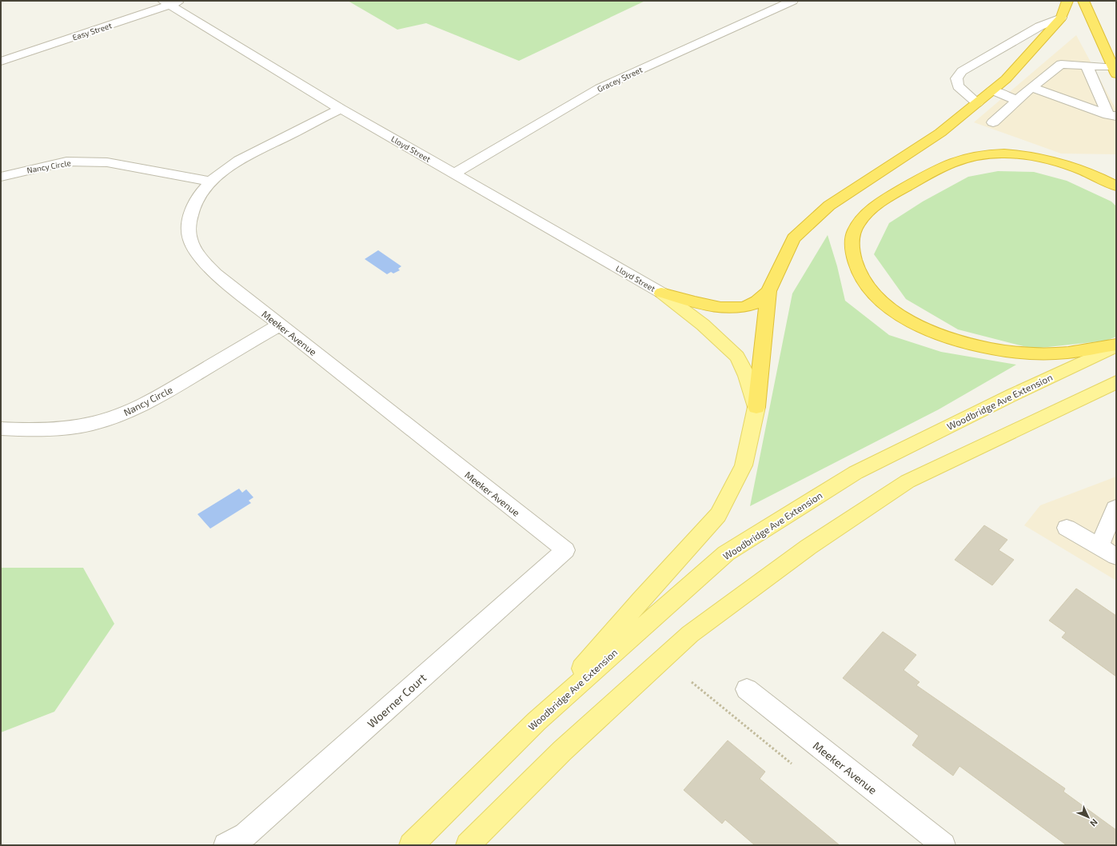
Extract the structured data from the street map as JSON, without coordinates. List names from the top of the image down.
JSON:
{
  "streets": {
    "main road": ["Woodbridge Ave Extension"],
    "street": [
      "Easy Street",
      "Gracey Street",
      "Lloyd Street",
      "Nancy Circle",
      "Meeker Avenue",
      "Woerner Court"
    ]
  },
  "crossings": [
    ["Easy Street", "Lloyd Street"],
    ["Gracey Street", "Lloyd Street"],
    ["Lloyd Street", "Meeker Avenue"],
    ["Nancy Circle", "Meeker Avenue"],
    ["Meeker Avenue", "Woerner Court"]
  ],
  "north": "bottom right"
}
